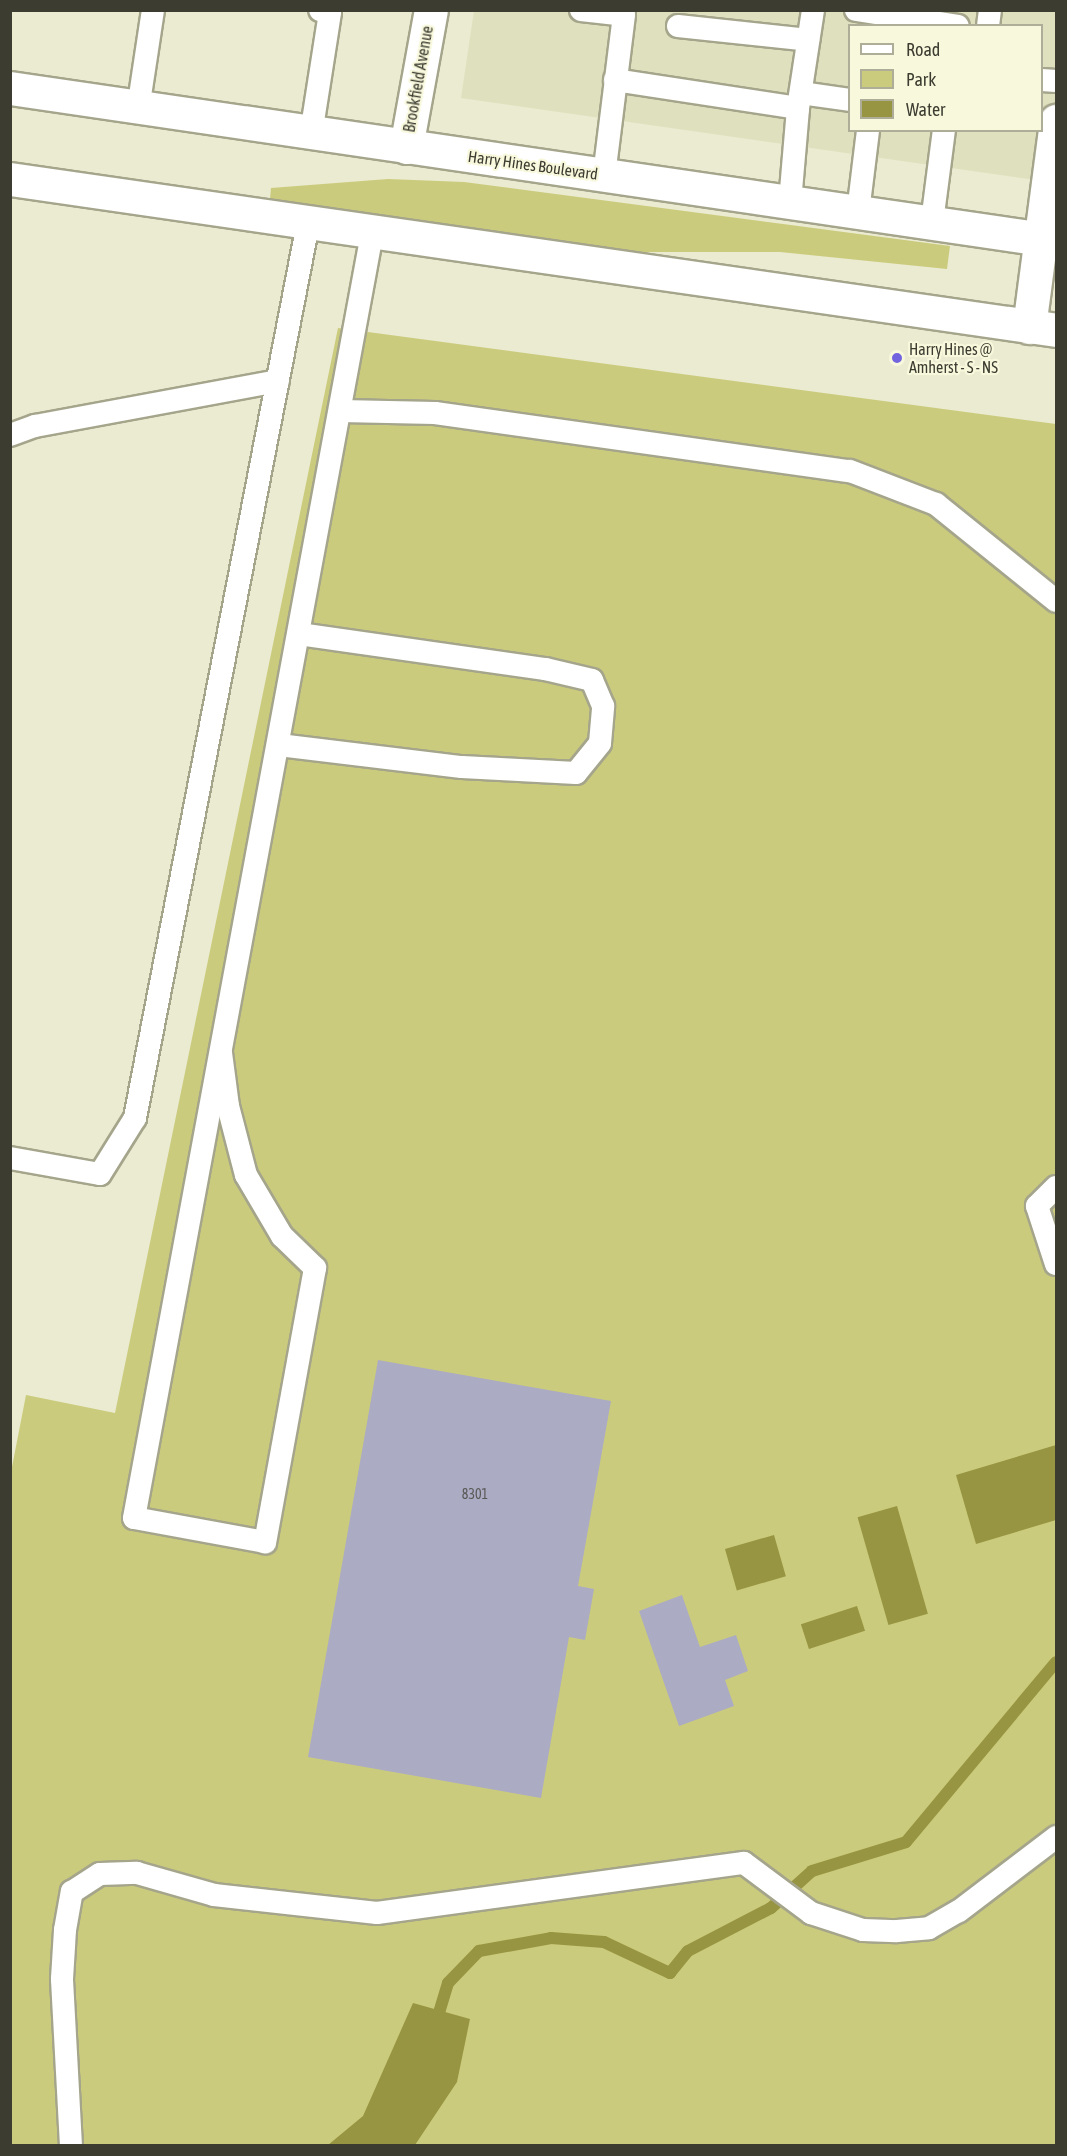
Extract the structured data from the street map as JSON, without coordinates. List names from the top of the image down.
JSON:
{
  "streets": {
    "main road": ["Brookfield Avenue", "Harry Hines Boulevard"]
  },
  "crossings": [
    ["Brookfield Avenue", "Harry Hines Boulevard"]
  ],
  "places": ["Harry Hines @ Amherst - S - NS"],
  "house_numbers": ["8301"],
  "legend": ["Road", "Park", "Water"]
}
